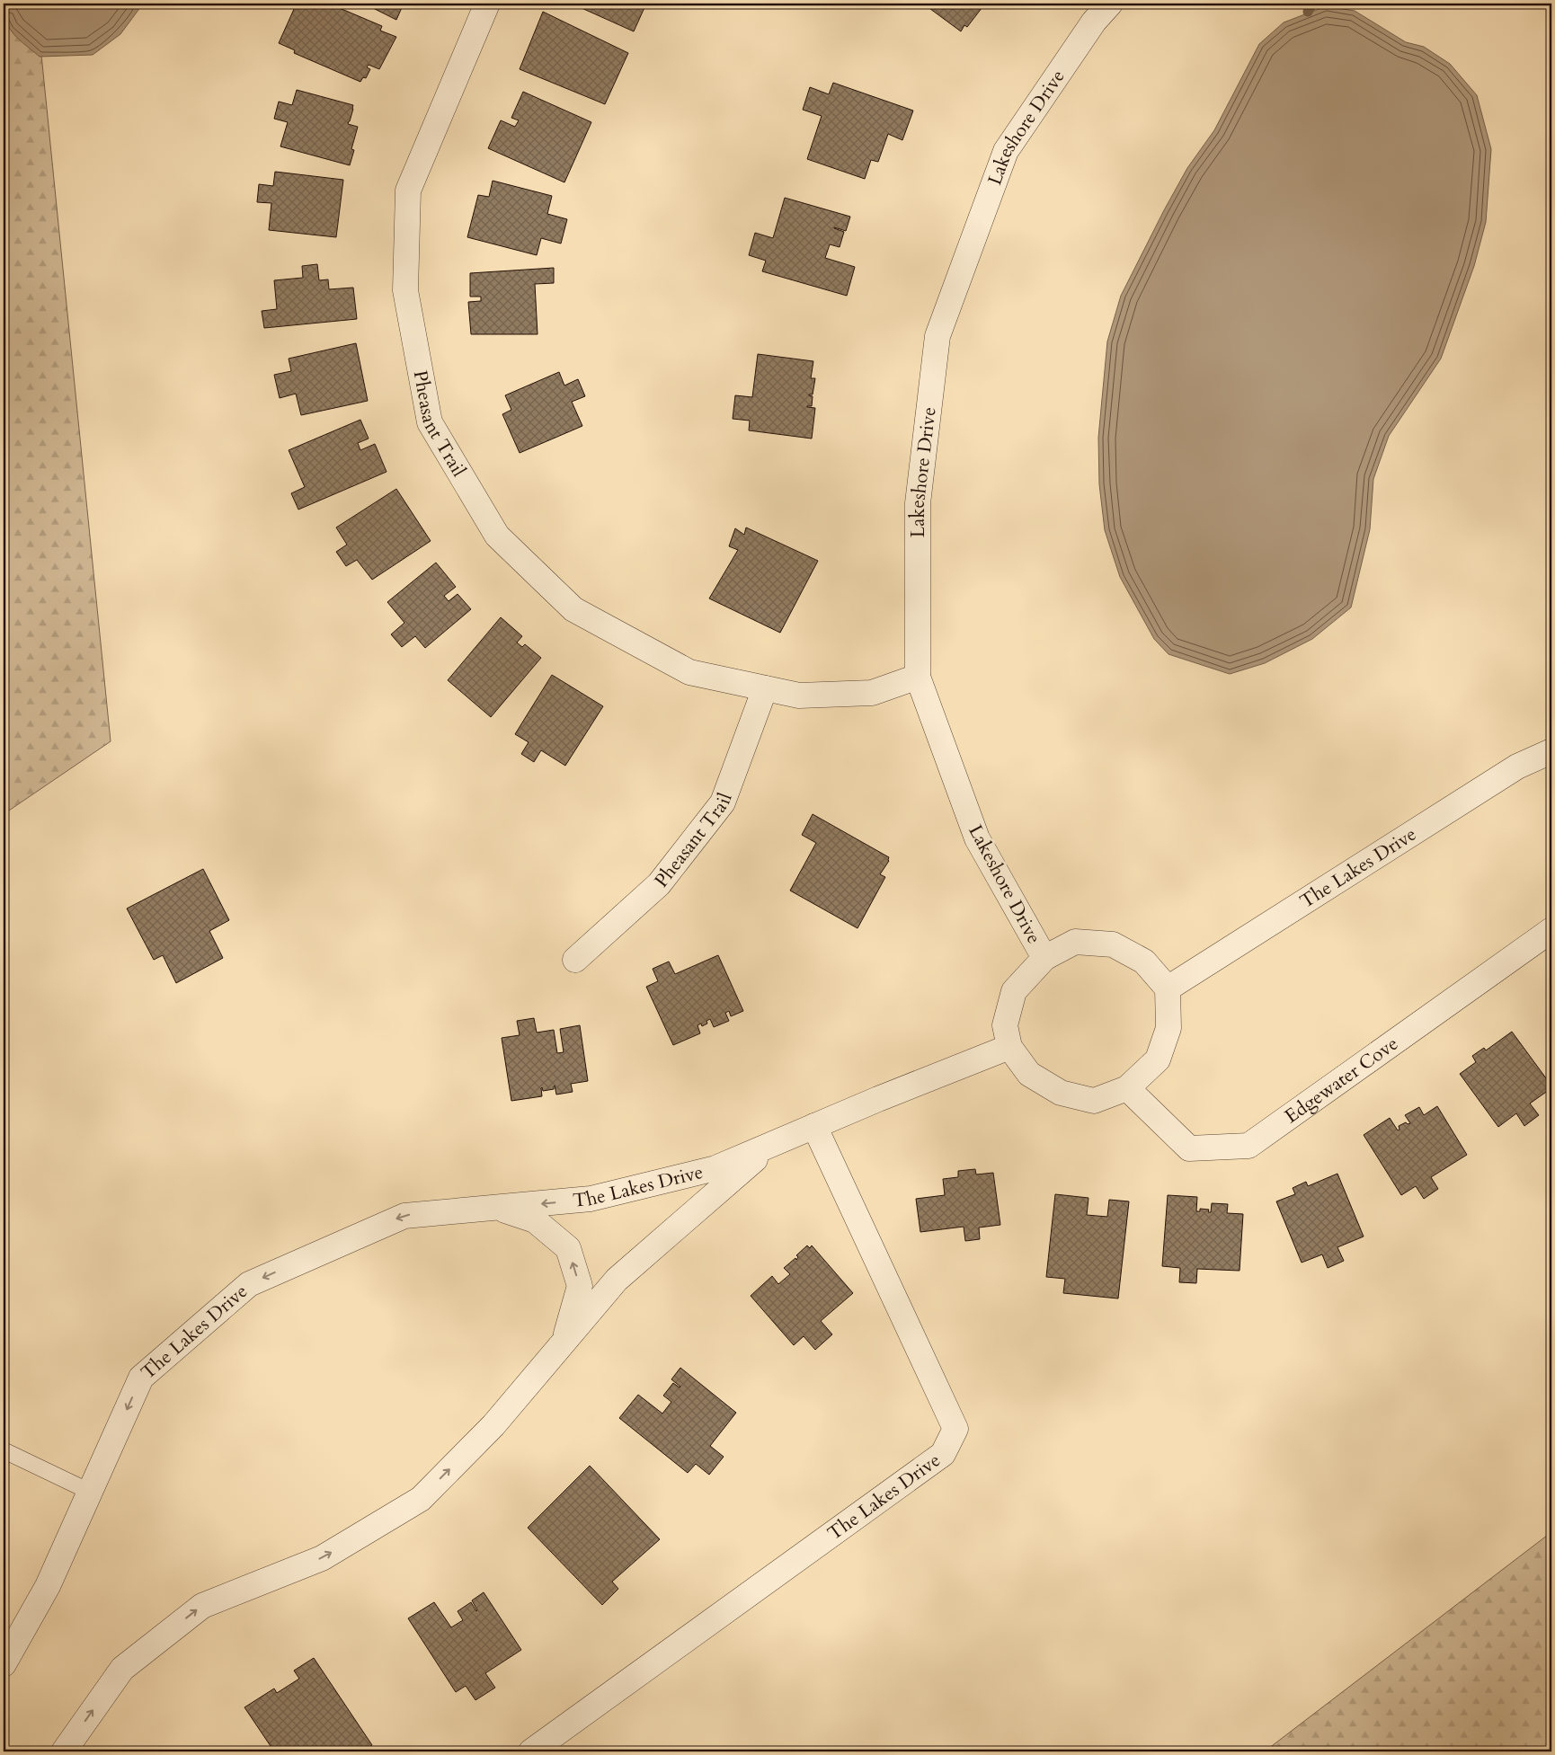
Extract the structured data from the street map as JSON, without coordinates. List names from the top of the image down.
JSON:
{
  "streets": {
    "street": [
      "Lakeshore Drive",
      "Pheasant Trail",
      "The Lakes Drive",
      "Edgewater Cove"
    ]
  },
  "crossings": [
    ["Lakeshore Drive", "Pheasant Trail"],
    ["Lakeshore Drive", "The Lakes Drive"],
    ["Lakeshore Drive", "Edgewater Cove"],
    ["The Lakes Drive", "Edgewater Cove"]
  ]
}
